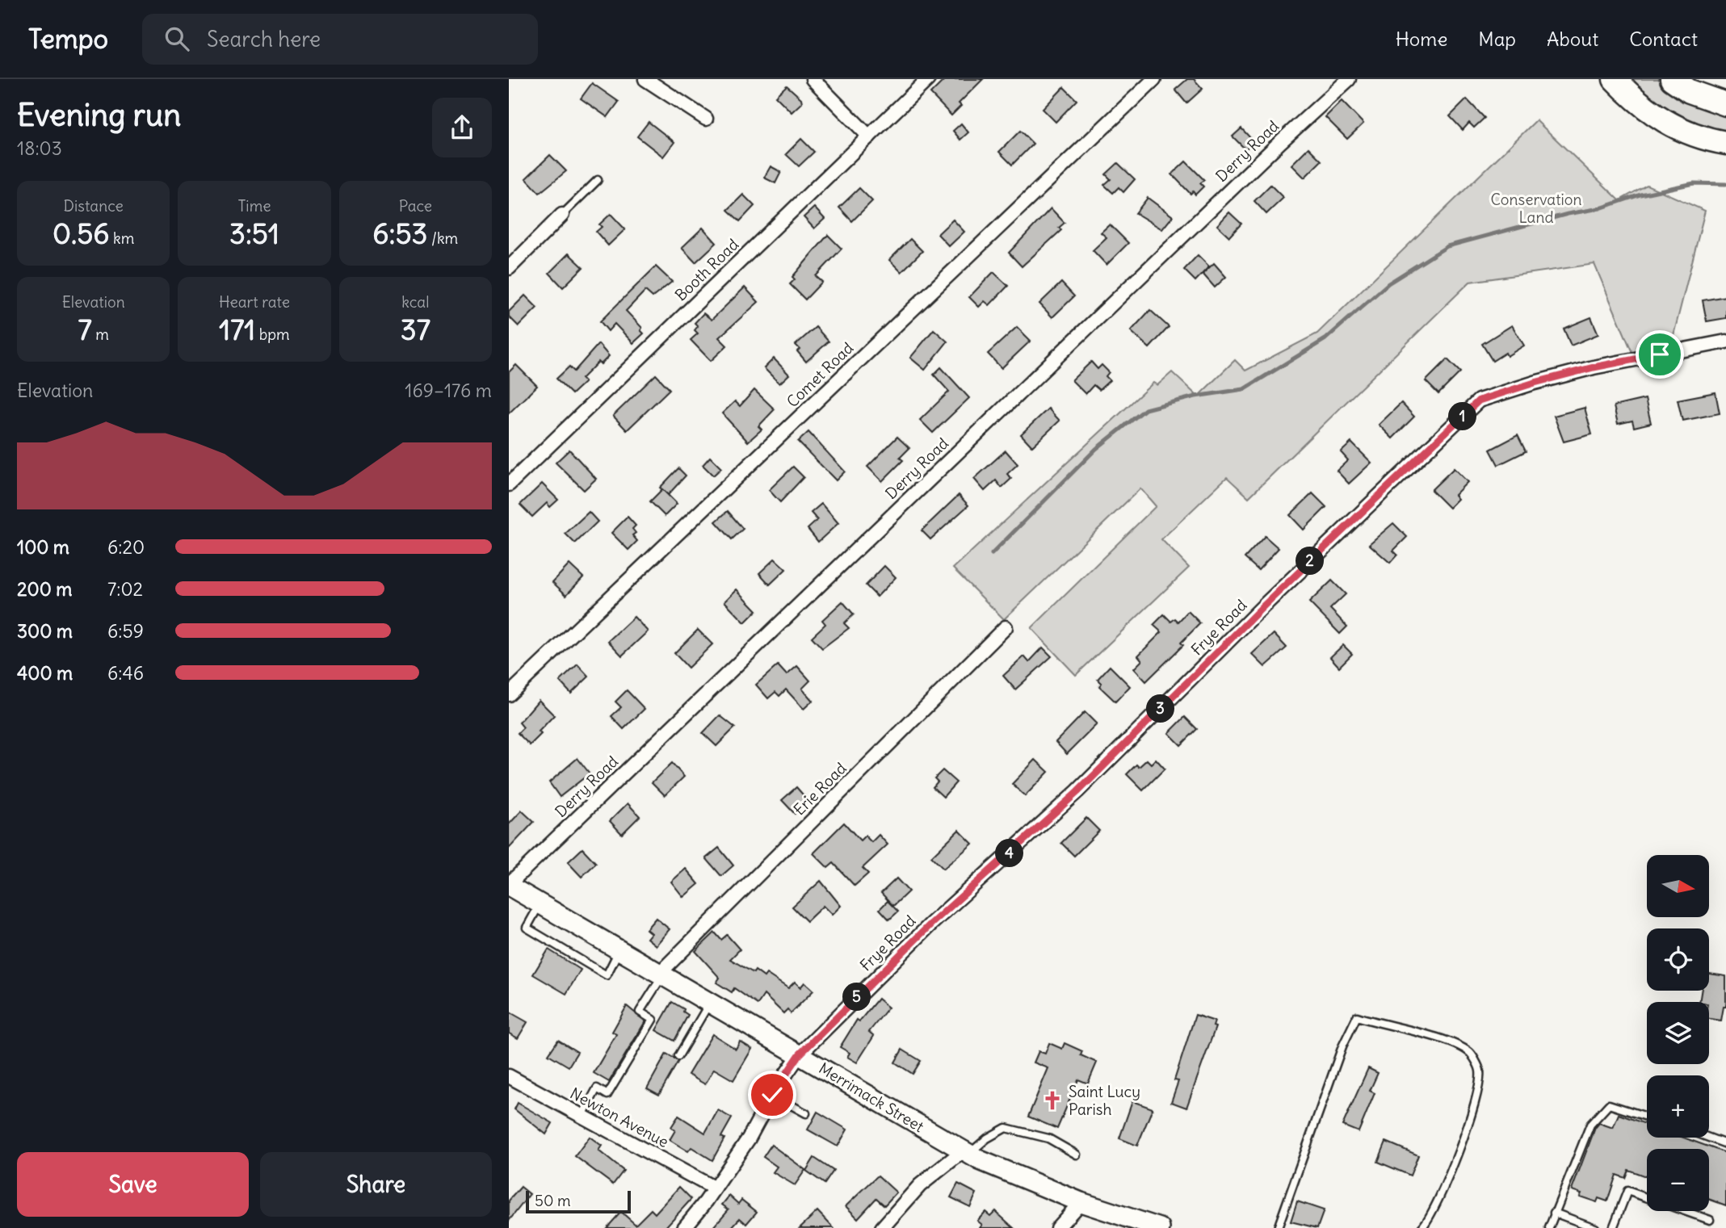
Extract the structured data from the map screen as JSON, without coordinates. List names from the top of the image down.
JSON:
{
  "streets": {
    "main road": ["Merrimack Street"],
    "street": [
      "Derry Road",
      "Booth Road",
      "Comet Road",
      "Frye Road",
      "Erie Road",
      "Newton Avenue"
    ]
  },
  "crossings": [
    ["Derry Road", "Merrimack Street"],
    ["Frye Road", "Merrimack Street"],
    ["Frye Road", "Newton Avenue"],
    ["Erie Road", "Merrimack Street"]
  ],
  "parks": ["Conservation Land"],
  "places": {
    "church": ["Saint Lucy Parish"]
  },
  "scale_bar": "50 m",
  "north": "right",
  "page": {
    "header": "Tempo",
    "search": "Search here",
    "nav": [
      "Home",
      "Map",
      "About",
      "Contact"
    ],
    "heading": ["Evening run", "18:03"],
    "stats": [
      ["Distance", "0.56 km"],
      ["Time", "3:51"],
      ["Pace", "6:53 /km"],
      ["Elevation", "7 m"],
      ["Heart rate", "171 bpm"],
      ["kcal", "37"]
    ],
    "chart": ["Elevation", "169–176 m"],
    "pins": [
      "1",
      "2",
      "3",
      "4",
      "5"
    ],
    "list": [
      {
        "name": "100 m",
        "note": "6:20"
      },
      {
        "name": "200 m",
        "note": "7:02"
      },
      {
        "name": "300 m",
        "note": "6:59"
      },
      {
        "name": "400 m",
        "note": "6:46"
      }
    ],
    "map_buttons": ["+", "−"],
    "buttons": ["Save", "Share"],
    "scale": "50 m"
  }
}
